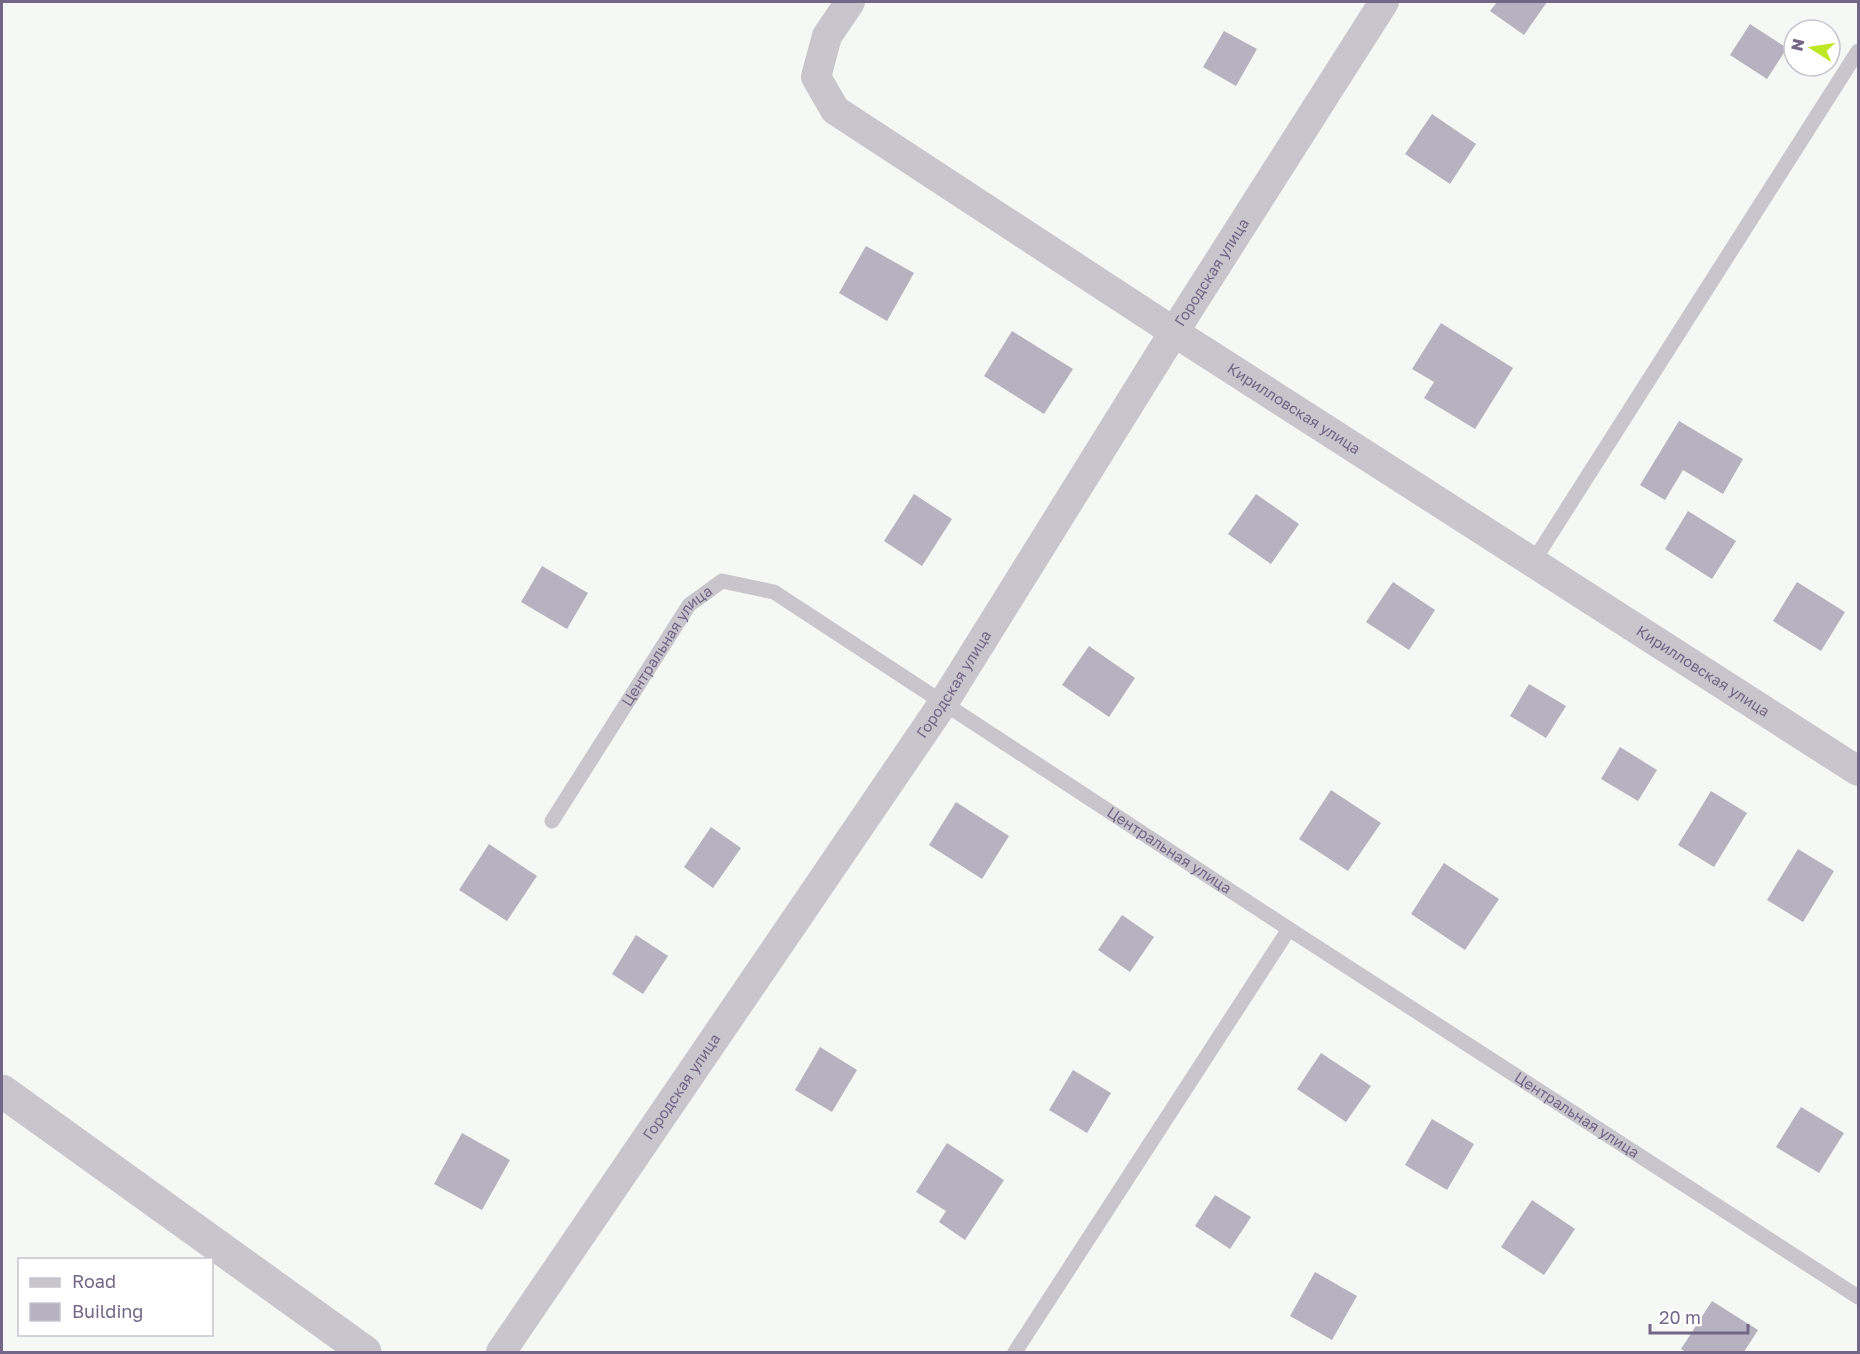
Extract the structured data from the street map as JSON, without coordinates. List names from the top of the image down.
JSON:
{
  "streets": {
    "street": ["Городская улица", "Кирилловская улица"],
    "lane": ["Центральная улица"]
  },
  "crossings": [
    ["Городская улица", "Кирилловская улица"],
    ["Городская улица", "Центральная улица"]
  ],
  "legend": ["Road", "Building"],
  "scale_bar": "20 m",
  "north": "left"
}
